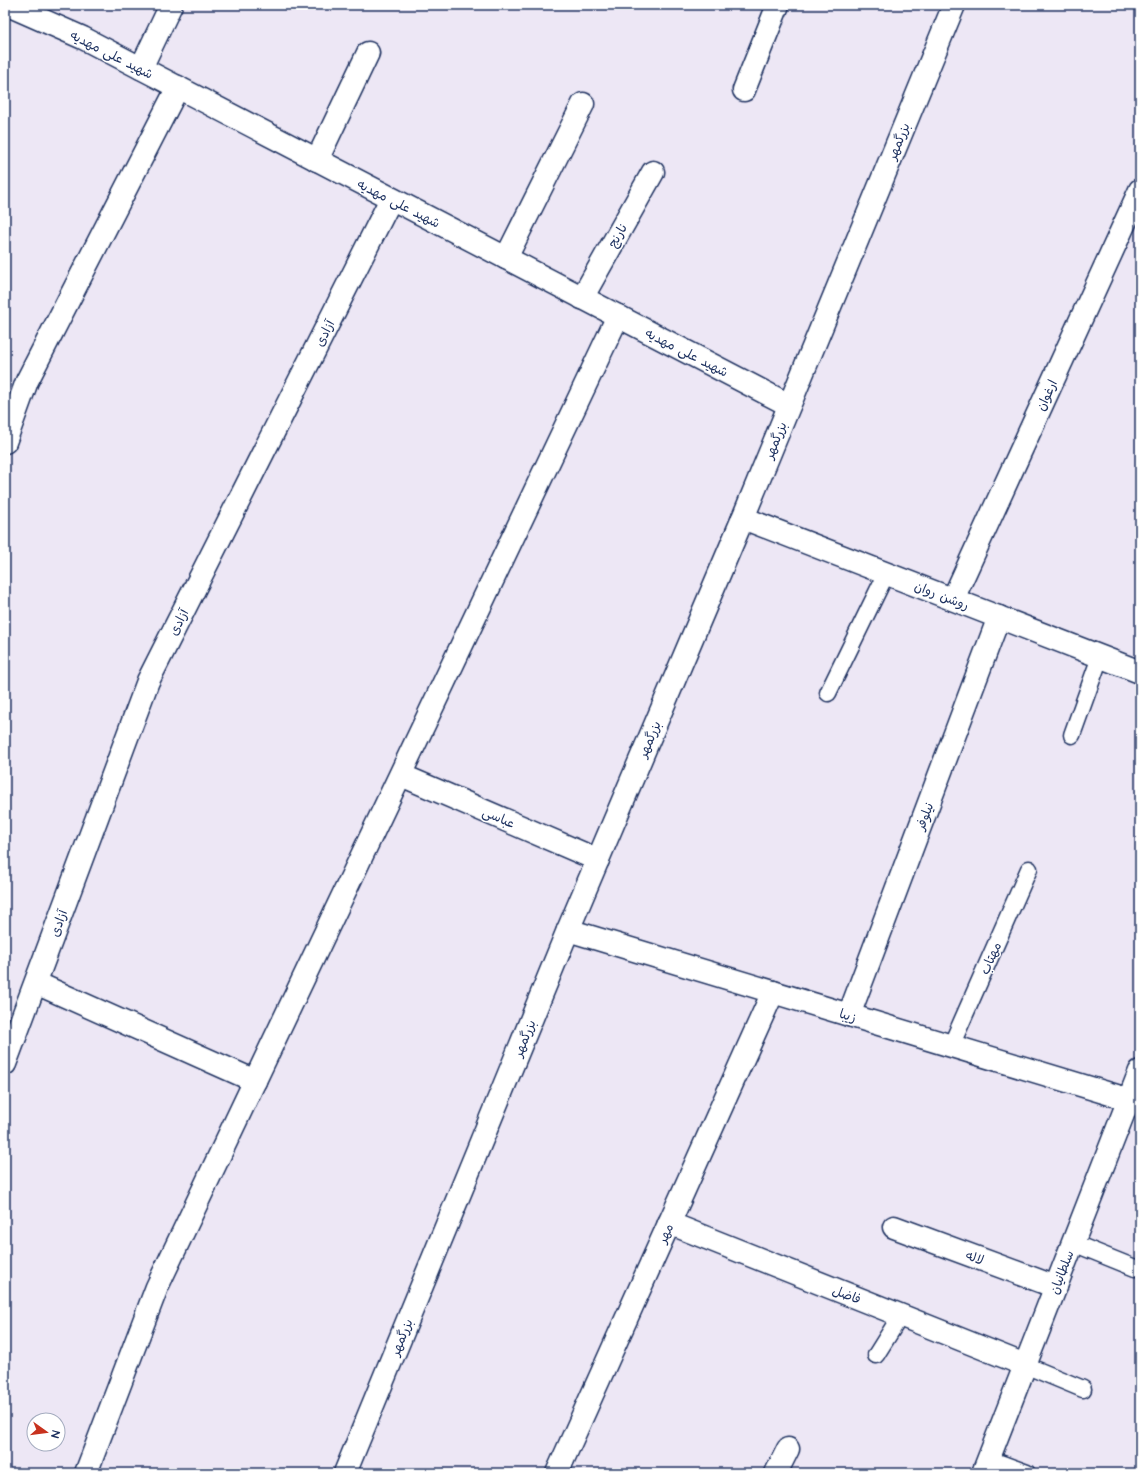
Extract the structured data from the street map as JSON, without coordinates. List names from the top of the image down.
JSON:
{
  "streets": {
    "street": [
      "شهید علی مهدیه",
      "بزرگمهر",
      "نارنج",
      "آزادی",
      "ارغوان",
      "روشن روان",
      "نیلوفر",
      "عباسی",
      "زیبا",
      "مهر",
      "لاله",
      "سلطانیان",
      "فاضل"
    ],
    "lane": ["مهتاب"]
  },
  "crossings": [
    ["شهید علی مهدیه", "بزرگمهر"],
    ["شهید علی مهدیه", "نارنج"],
    ["شهید علی مهدیه", "آزادی"],
    ["بزرگمهر", "روشن روان"],
    ["بزرگمهر", "عباسی"],
    ["بزرگمهر", "زیبا"],
    ["ارغوان", "روشن روان"],
    ["روشن روان", "نیلوفر"],
    ["نیلوفر", "زیبا"],
    ["مهتاب", "زیبا"],
    ["زیبا", "مهر"],
    ["زیبا", "سلطانیان"],
    ["مهر", "فاضل"],
    ["لاله", "سلطانیان"],
    ["سلطانیان", "فاضل"]
  ],
  "north": "right"
}
